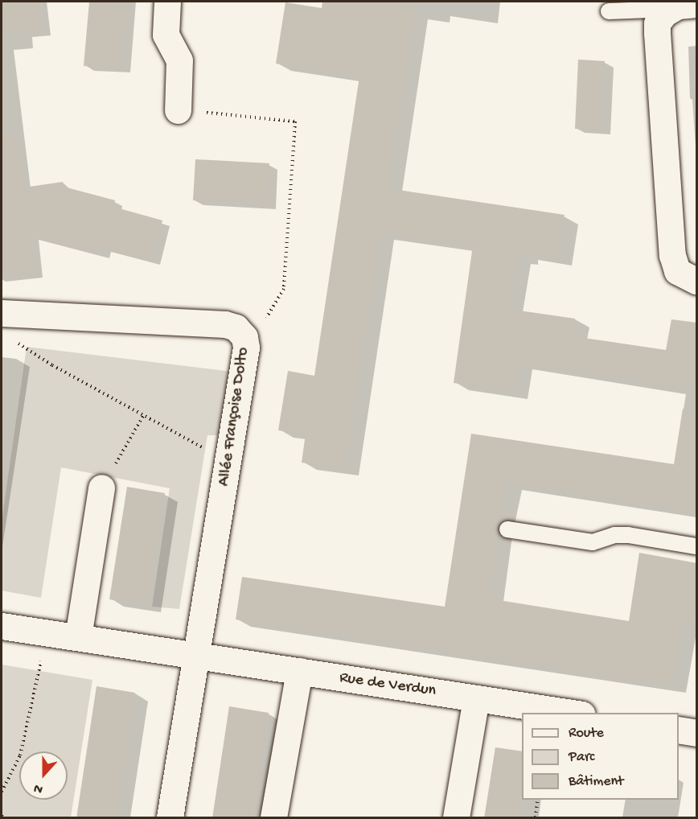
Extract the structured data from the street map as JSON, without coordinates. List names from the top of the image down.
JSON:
{
  "streets": {
    "street": ["Allée Françoise Dolto", "Rue de Verdun"]
  },
  "crossings": [
    ["Allée Françoise Dolto", "Rue de Verdun"]
  ],
  "legend": ["Route", "Parc", "Bâtiment"],
  "north": "bottom"
}
